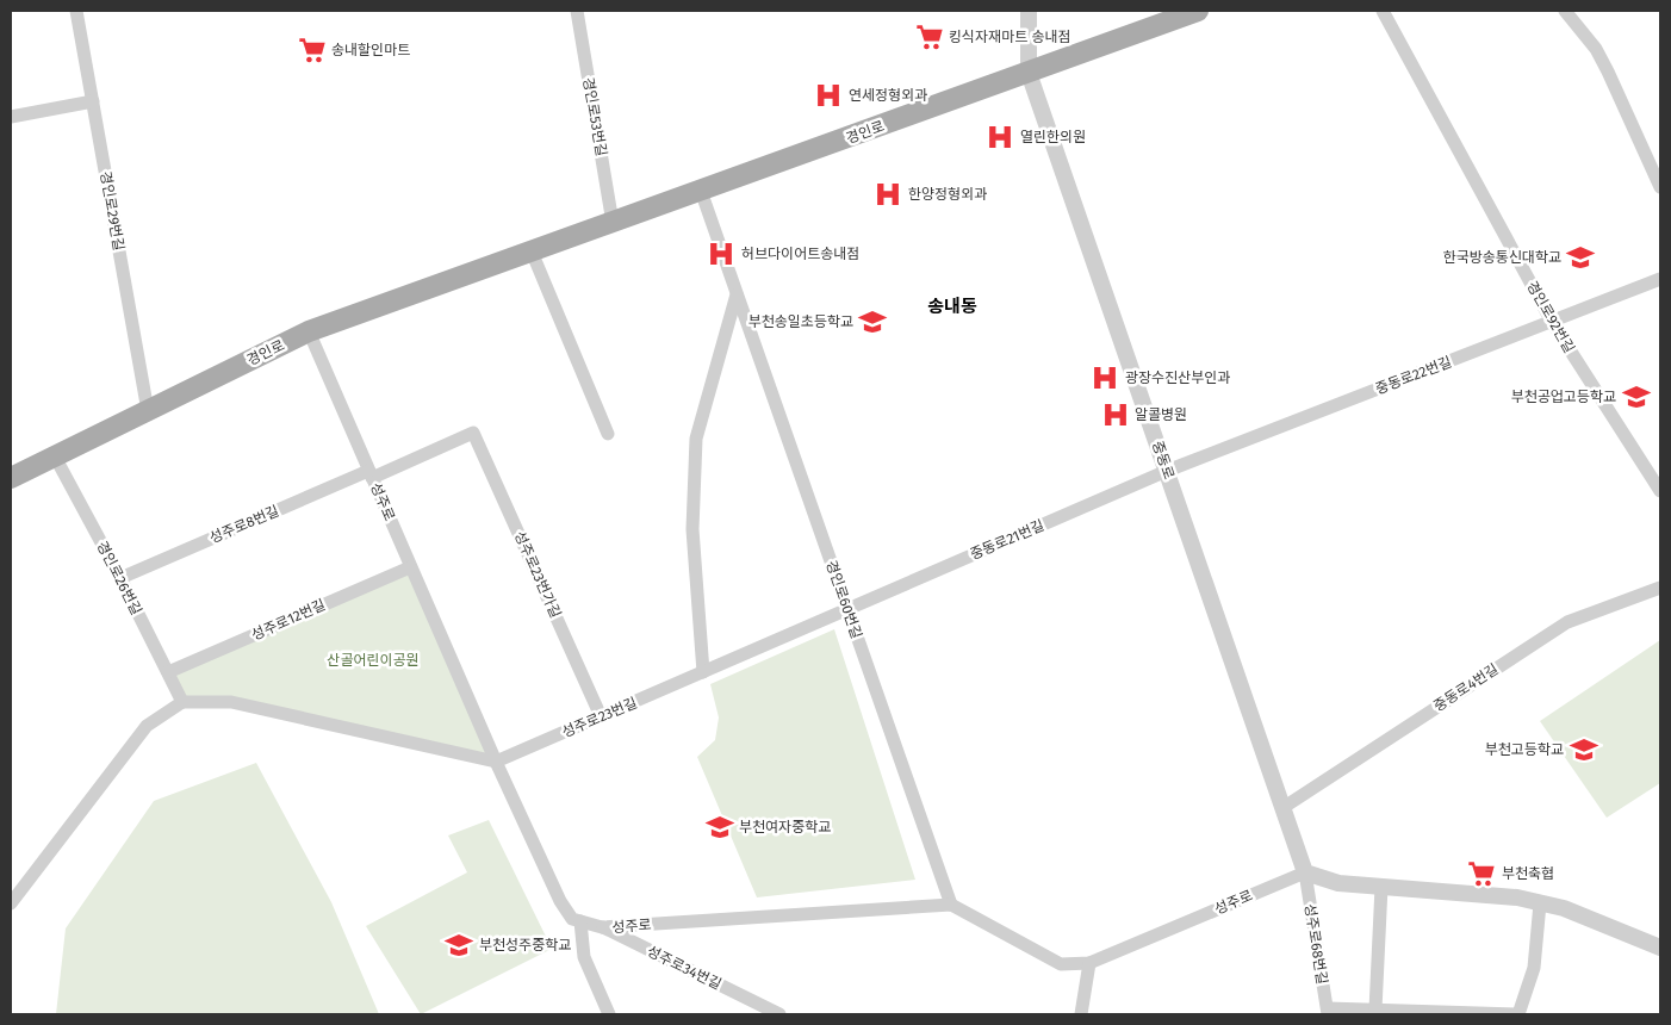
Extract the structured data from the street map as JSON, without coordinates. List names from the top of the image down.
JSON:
{
  "streets": {
    "main road": ["경인로"],
    "street": [
      "경인로53번길",
      "경인로29번길",
      "경인로92번길",
      "중동로22번길",
      "중동로",
      "성주로",
      "성주로8번길",
      "중동로21번길",
      "성주로23번가길",
      "경인로26번길",
      "경인로60번길",
      "성주로12번길",
      "중동로4번길",
      "성주로23번길",
      "성주로68번길",
      "성주로34번길"
    ]
  },
  "crossings": [
    ["경인로53번길", "경인로"],
    ["경인로", "경인로29번길"],
    ["경인로", "중동로"],
    ["경인로", "성주로"],
    ["경인로", "경인로26번길"],
    ["경인로", "경인로60번길"],
    ["경인로92번길", "중동로22번길"],
    ["중동로22번길", "중동로"],
    ["중동로22번길", "중동로21번길"],
    ["중동로", "성주로"],
    ["중동로", "중동로21번길"],
    ["중동로", "중동로4번길"],
    ["중동로", "성주로68번길"],
    ["성주로", "성주로8번길"],
    ["성주로", "성주로23번가길"],
    ["성주로", "경인로60번길"],
    ["성주로", "성주로12번길"],
    ["성주로", "성주로23번길"],
    ["성주로", "성주로68번길"],
    ["성주로", "성주로34번길"],
    ["성주로8번길", "경인로26번길"],
    ["중동로21번길", "경인로60번길"],
    ["중동로21번길", "성주로23번길"],
    ["성주로23번가길", "성주로23번길"],
    ["경인로26번길", "성주로12번길"],
    ["경인로60번길", "성주로23번길"]
  ],
  "districts": ["송내동"],
  "parks": ["산골어린이공원"],
  "places": {
    "supermarket": ["킹식자재마트 송내점", "송내할인마트", "부천축협"],
    "hospital": [
      "연세정형외과",
      "열린한의원",
      "한양정형외과",
      "허브다이어트송내점",
      "광장수진산부인과",
      "알콜병원"
    ],
    "school or university": [
      "한국방송통신대학교",
      "부천송일초등학교",
      "부천공업고등학교",
      "부천고등학교",
      "부천여자중학교",
      "부천성주중학교"
    ]
  }
}
